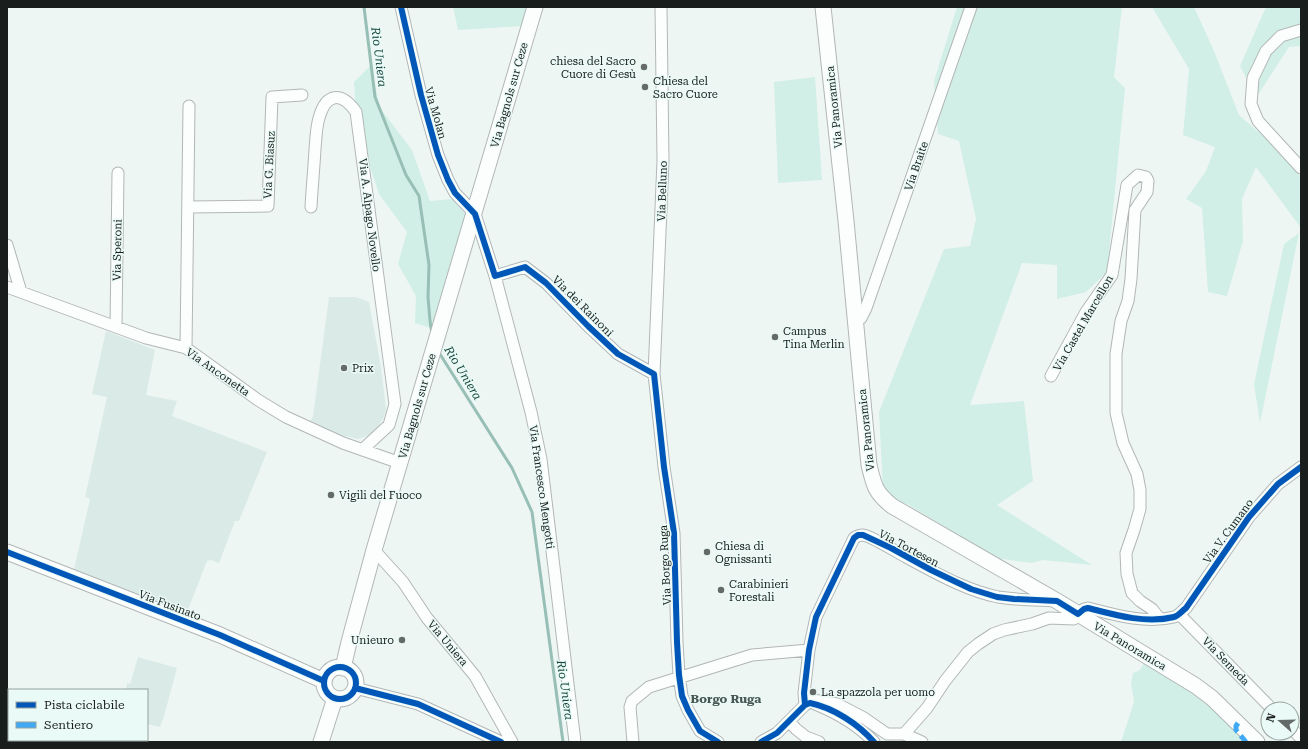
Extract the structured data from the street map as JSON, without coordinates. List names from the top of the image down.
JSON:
{
  "streets": {
    "main road": ["Via Bagnols sur Ceze", "Via Panoramica", "Via Fusinato"],
    "street": [
      "Via Molan",
      "Via G. Biasuz",
      "Via Braite",
      "Via Belluno",
      "Via A. Alpago Novello",
      "Via Speroni",
      "Via dei Rainoni",
      "Via Castel Marcellon",
      "Via Anconetta",
      "Via Francesco Mengotti",
      "Via V. Cumano",
      "Via Tortesen",
      "Via Borgo Ruga",
      "Via Uniera",
      "Via Semeda"
    ]
  },
  "crossings": [
    ["Via Bagnols sur Ceze", "Via Molan"],
    ["Via Bagnols sur Ceze", "Via Anconetta"],
    ["Via Bagnols sur Ceze", "Via Francesco Mengotti"],
    ["Via Bagnols sur Ceze", "Via Fusinato"],
    ["Via Bagnols sur Ceze", "Via Uniera"],
    ["Via Panoramica", "Via Braite"],
    ["Via Panoramica", "Via Tortesen"],
    ["Via Molan", "Via Francesco Mengotti"],
    ["Via Belluno", "Via dei Rainoni"],
    ["Via Belluno", "Via Borgo Ruga"],
    ["Via A. Alpago Novello", "Via Anconetta"],
    ["Via Speroni", "Via Anconetta"],
    ["Via dei Rainoni", "Via Francesco Mengotti"],
    ["Via dei Rainoni", "Via Borgo Ruga"],
    ["Via V. Cumano", "Via Semeda"]
  ],
  "districts": ["Borgo Ruga"],
  "water": ["Rio Uniera"],
  "places": [
    "chiesa del Sacro Cuore di Gesù",
    "Chiesa del Sacro Cuore",
    "Campus Tina Merlin",
    "Prix",
    "Vigili del Fuoco",
    "Chiesa di Ognissanti",
    "Carabinieri Forestali",
    "Unieuro",
    "La spazzola per uomo"
  ],
  "legend": ["Pista ciclabile", "Sentiero"],
  "north": "left"
}
